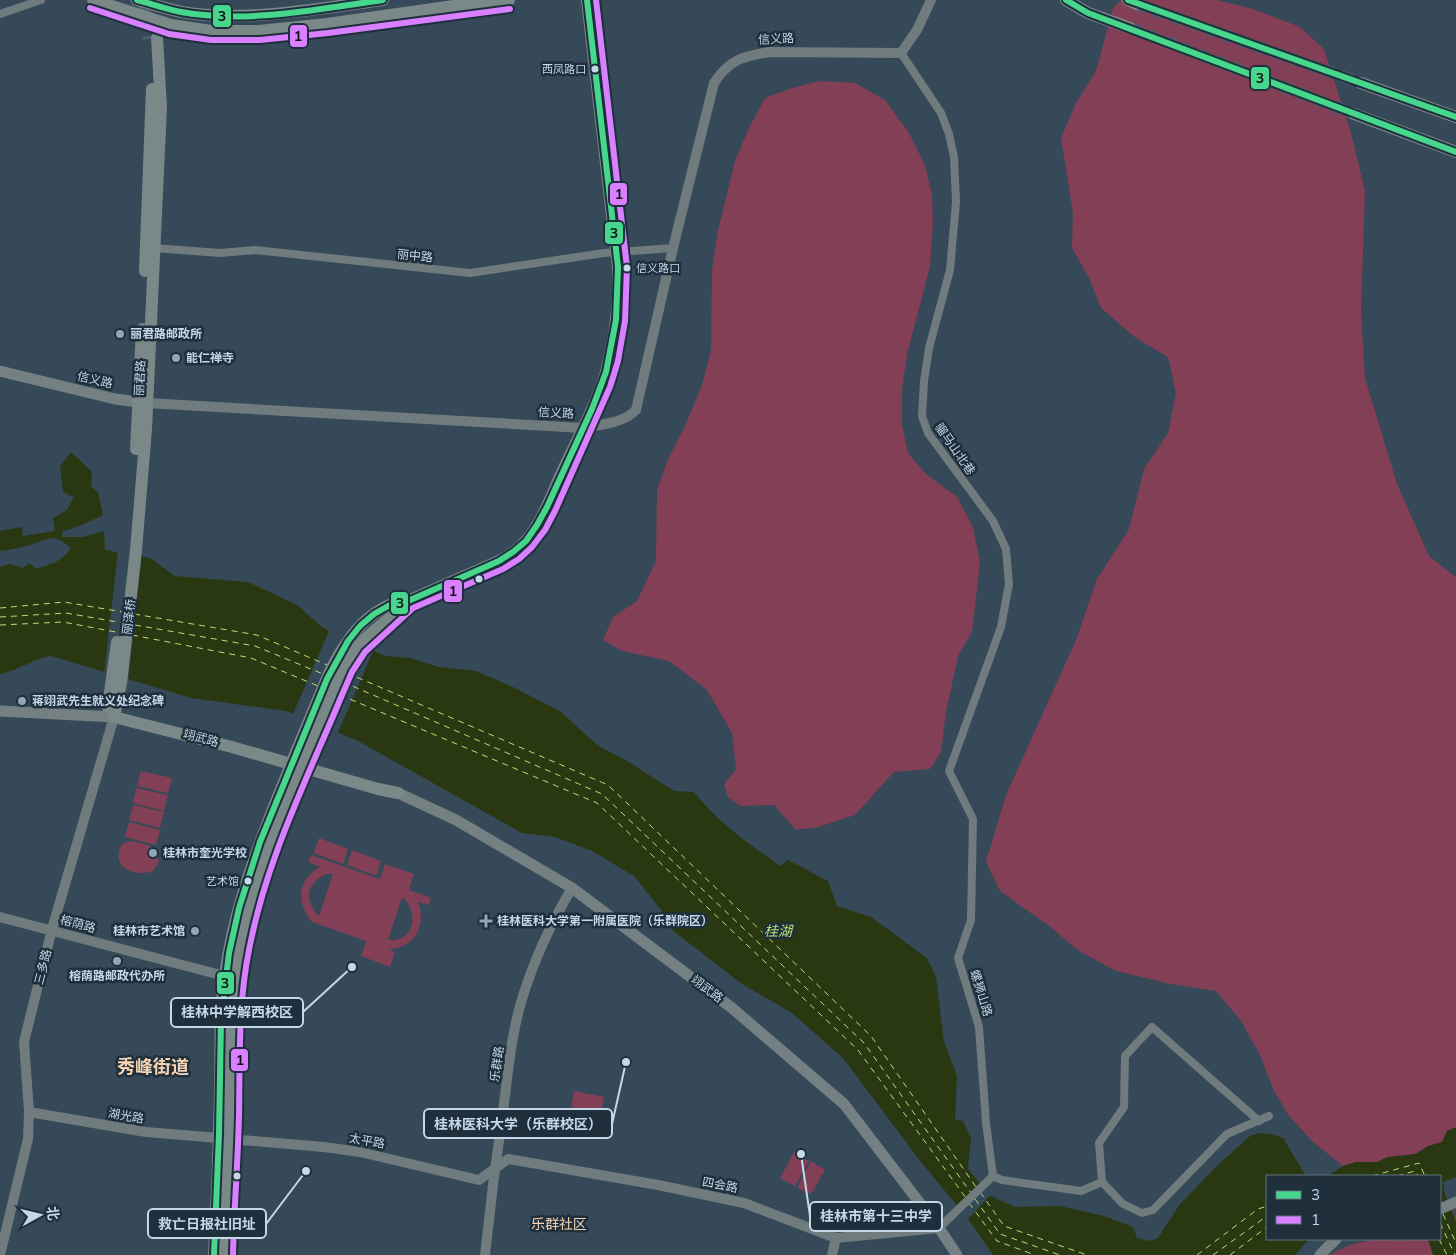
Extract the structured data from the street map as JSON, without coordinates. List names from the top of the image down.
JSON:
{
  "streets": {
    "main road": [
      "信义路",
      "丽君路",
      "丽泽桥",
      "翊武路",
      "三多路"
    ],
    "street": [
      "丽中路",
      "骝马山北巷",
      "榕荫路",
      "螺狮山路",
      "乐群路",
      "湖光路",
      "太平路",
      "四会路"
    ]
  },
  "crossings": [
    ["信义路", "丽中路"],
    ["信义路", "丽君路"],
    ["信义路", "骝马山北巷"],
    ["丽中路", "丽君路"],
    ["丽君路", "丽泽桥"],
    ["骝马山北巷", "螺狮山路"],
    ["丽泽桥", "三多路"],
    ["翊武路", "三多路"],
    ["翊武路", "乐群路"],
    ["翊武路", "四会路"],
    ["榕荫路", "三多路"],
    ["三多路", "湖光路"],
    ["乐群路", "太平路"],
    ["乐群路", "四会路"],
    ["湖光路", "太平路"],
    ["太平路", "四会路"]
  ],
  "districts": ["秀峰街道", "乐群社区"],
  "water": ["桂湖"],
  "places": {
    "other": [
      "西凤路口",
      "信义路口",
      "丽君路邮政所",
      "能仁禅寺",
      "蒋翊武先生就义处纪念碑",
      "桂林市奎光学校",
      "艺术馆",
      "桂林市艺术馆",
      "榕荫路邮政代办所",
      "桂林中学解西校区",
      "桂林医科大学（乐群校区）",
      "桂林市第十三中学",
      "救亡日报社旧址"
    ],
    "health": ["桂林医科大学第一附属医院（乐群院区）"]
  },
  "lines": ["transit line 3", "transit line 1"],
  "legend": ["3", "1"],
  "north": "right"
}
